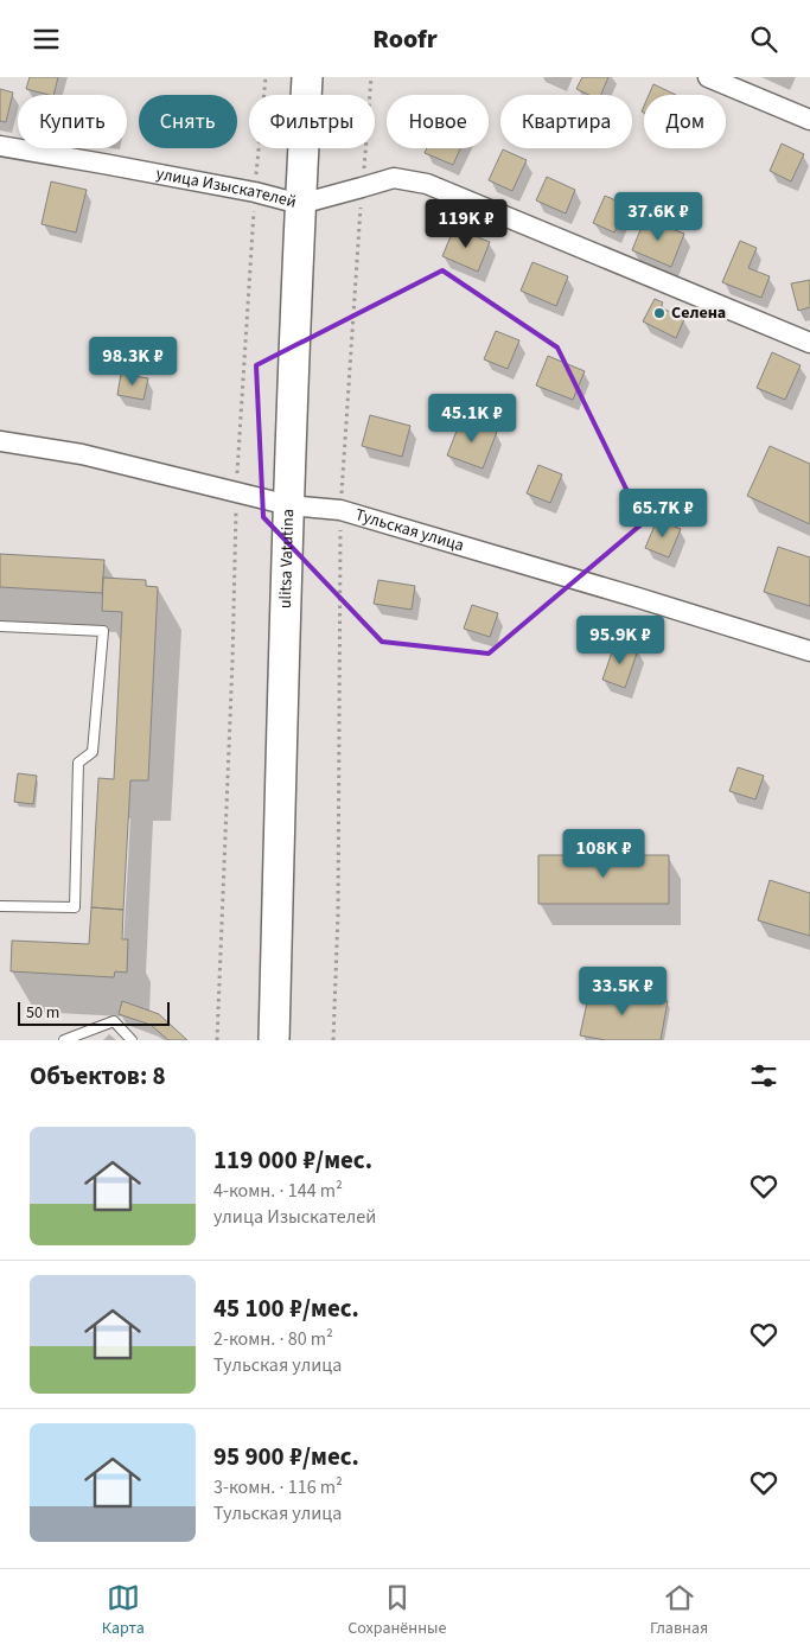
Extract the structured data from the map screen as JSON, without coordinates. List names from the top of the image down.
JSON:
{
  "streets": {
    "main road": ["ulitsa Vatutina"],
    "street": ["улица Изыскателей", "Тульская улица"]
  },
  "crossings": [
    ["улица Изыскателей", "ulitsa Vatutina"],
    ["Тульская улица", "ulitsa Vatutina"]
  ],
  "places": ["Селена"],
  "scale_bar": "50 m",
  "page": {
    "header": "Roofr",
    "chip": [
      "Купить",
      "Снять",
      "Фильтры",
      "Новое",
      "Квартира",
      "Дом"
    ],
    "price": [
      "37.6K ₽",
      "119K ₽",
      "98.3K ₽",
      "45.1K ₽",
      "65.7K ₽",
      "95.9K ₽",
      "108K ₽",
      "33.5K ₽"
    ],
    "scale": "50 m",
    "heading": "Объектов: 8",
    "list": [
      {
        "name": "119 000 ₽/мес.",
        "note": "4-комн. · 144 m² · улица Изыскателей"
      },
      {
        "name": "45 100 ₽/мес.",
        "note": "2-комн. · 80 m² · Тульская улица"
      },
      {
        "name": "95 900 ₽/мес.",
        "note": "3-комн. · 116 m² · Тульская улица"
      }
    ],
    "tabs": ["Карта", "Сохранённые", "Главная"]
  }
}
